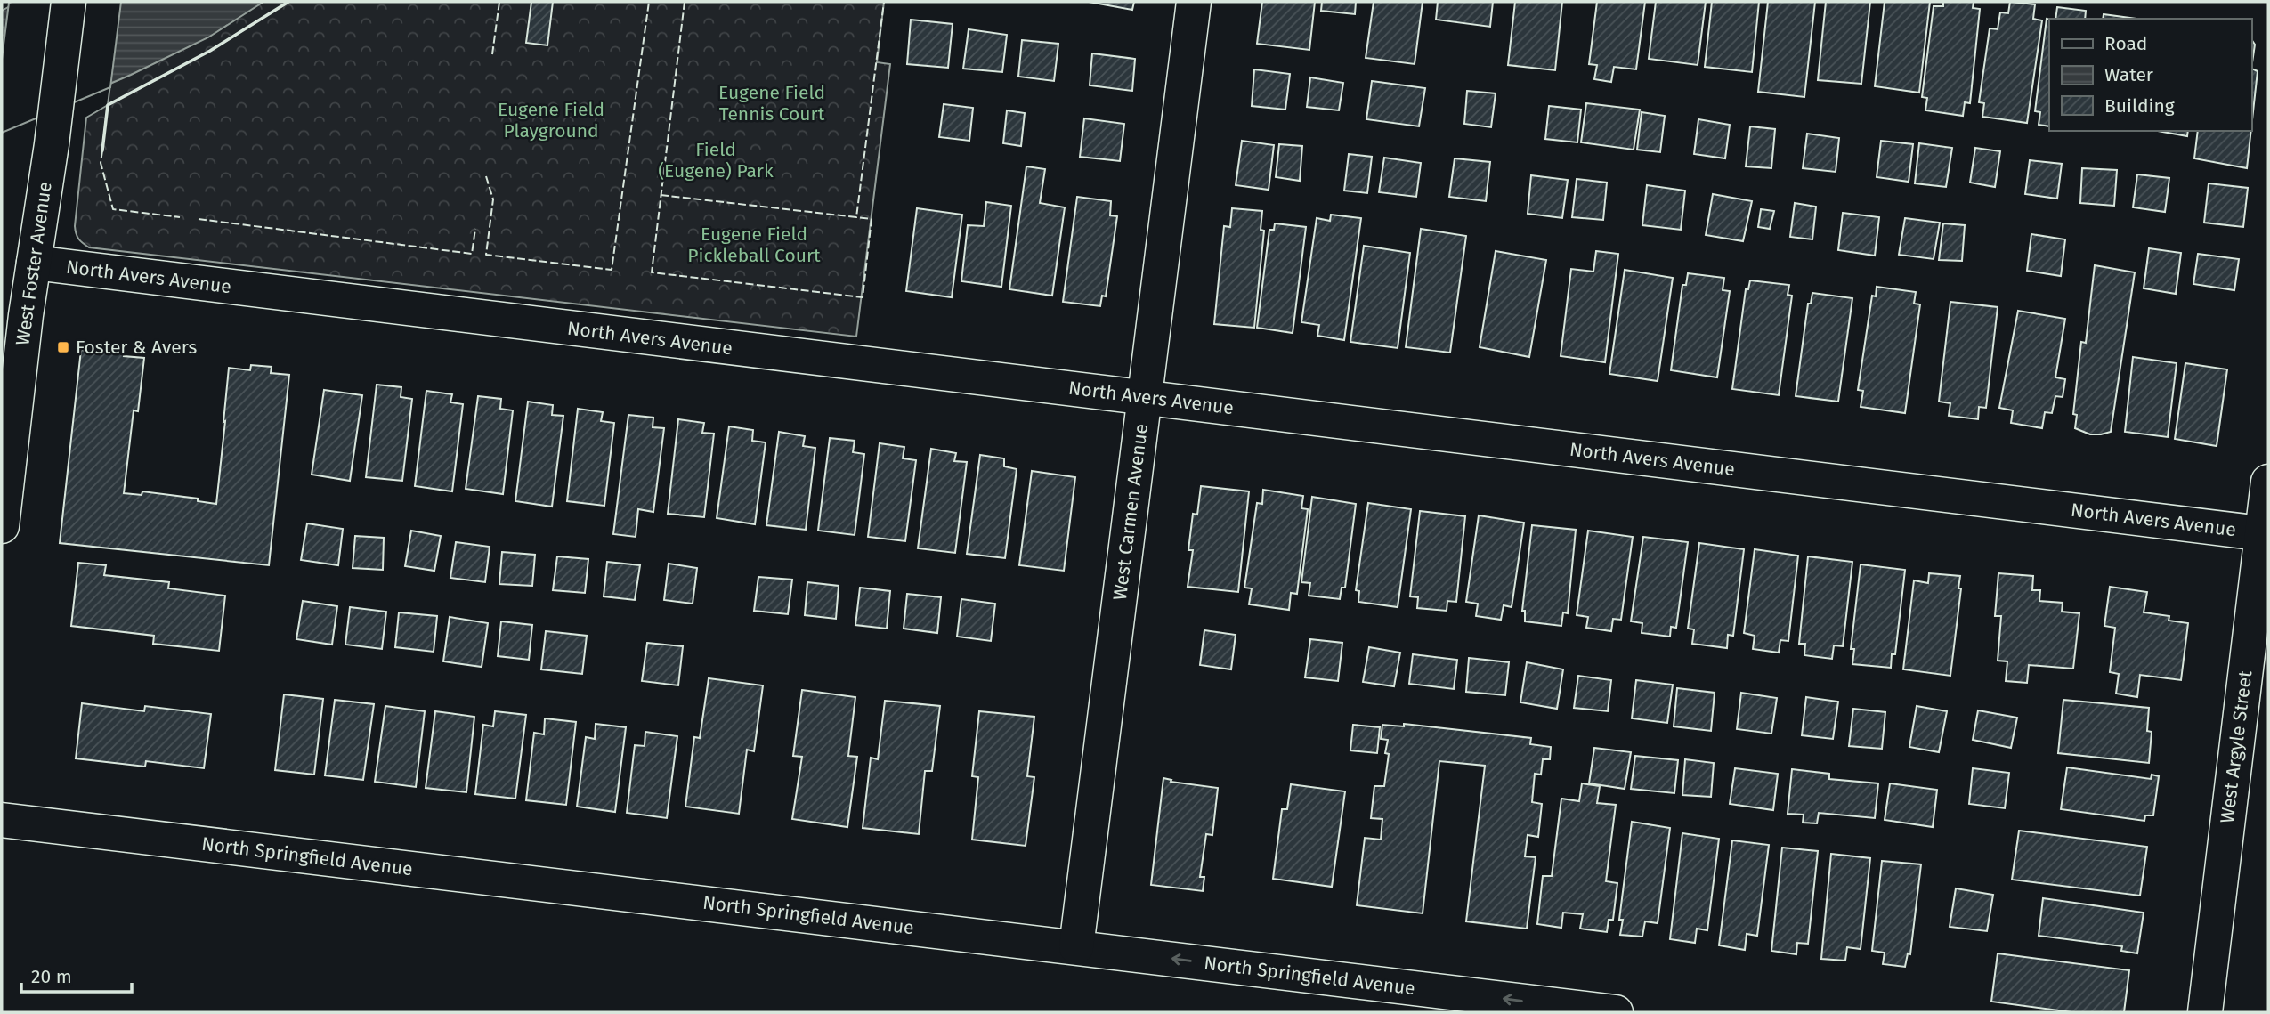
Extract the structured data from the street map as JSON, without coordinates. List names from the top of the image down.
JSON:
{
  "streets": {
    "street": [
      "West Foster Avenue",
      "North Avers Avenue",
      "West Carmen Avenue",
      "West Argyle Street",
      "North Springfield Avenue"
    ]
  },
  "crossings": [
    ["West Foster Avenue", "North Avers Avenue"],
    ["North Avers Avenue", "West Carmen Avenue"],
    ["North Avers Avenue", "West Argyle Street"],
    ["West Carmen Avenue", "North Springfield Avenue"]
  ],
  "parks": [
    "Eugene Field Tennis Court",
    "Eugene Field Playground",
    "Field (Eugene) Park",
    "Eugene Field Pickleball Court"
  ],
  "places": {
    "transit": ["Foster & Avers"]
  },
  "legend": ["Road", "Water", "Building"],
  "scale_bar": "20 m"
}
